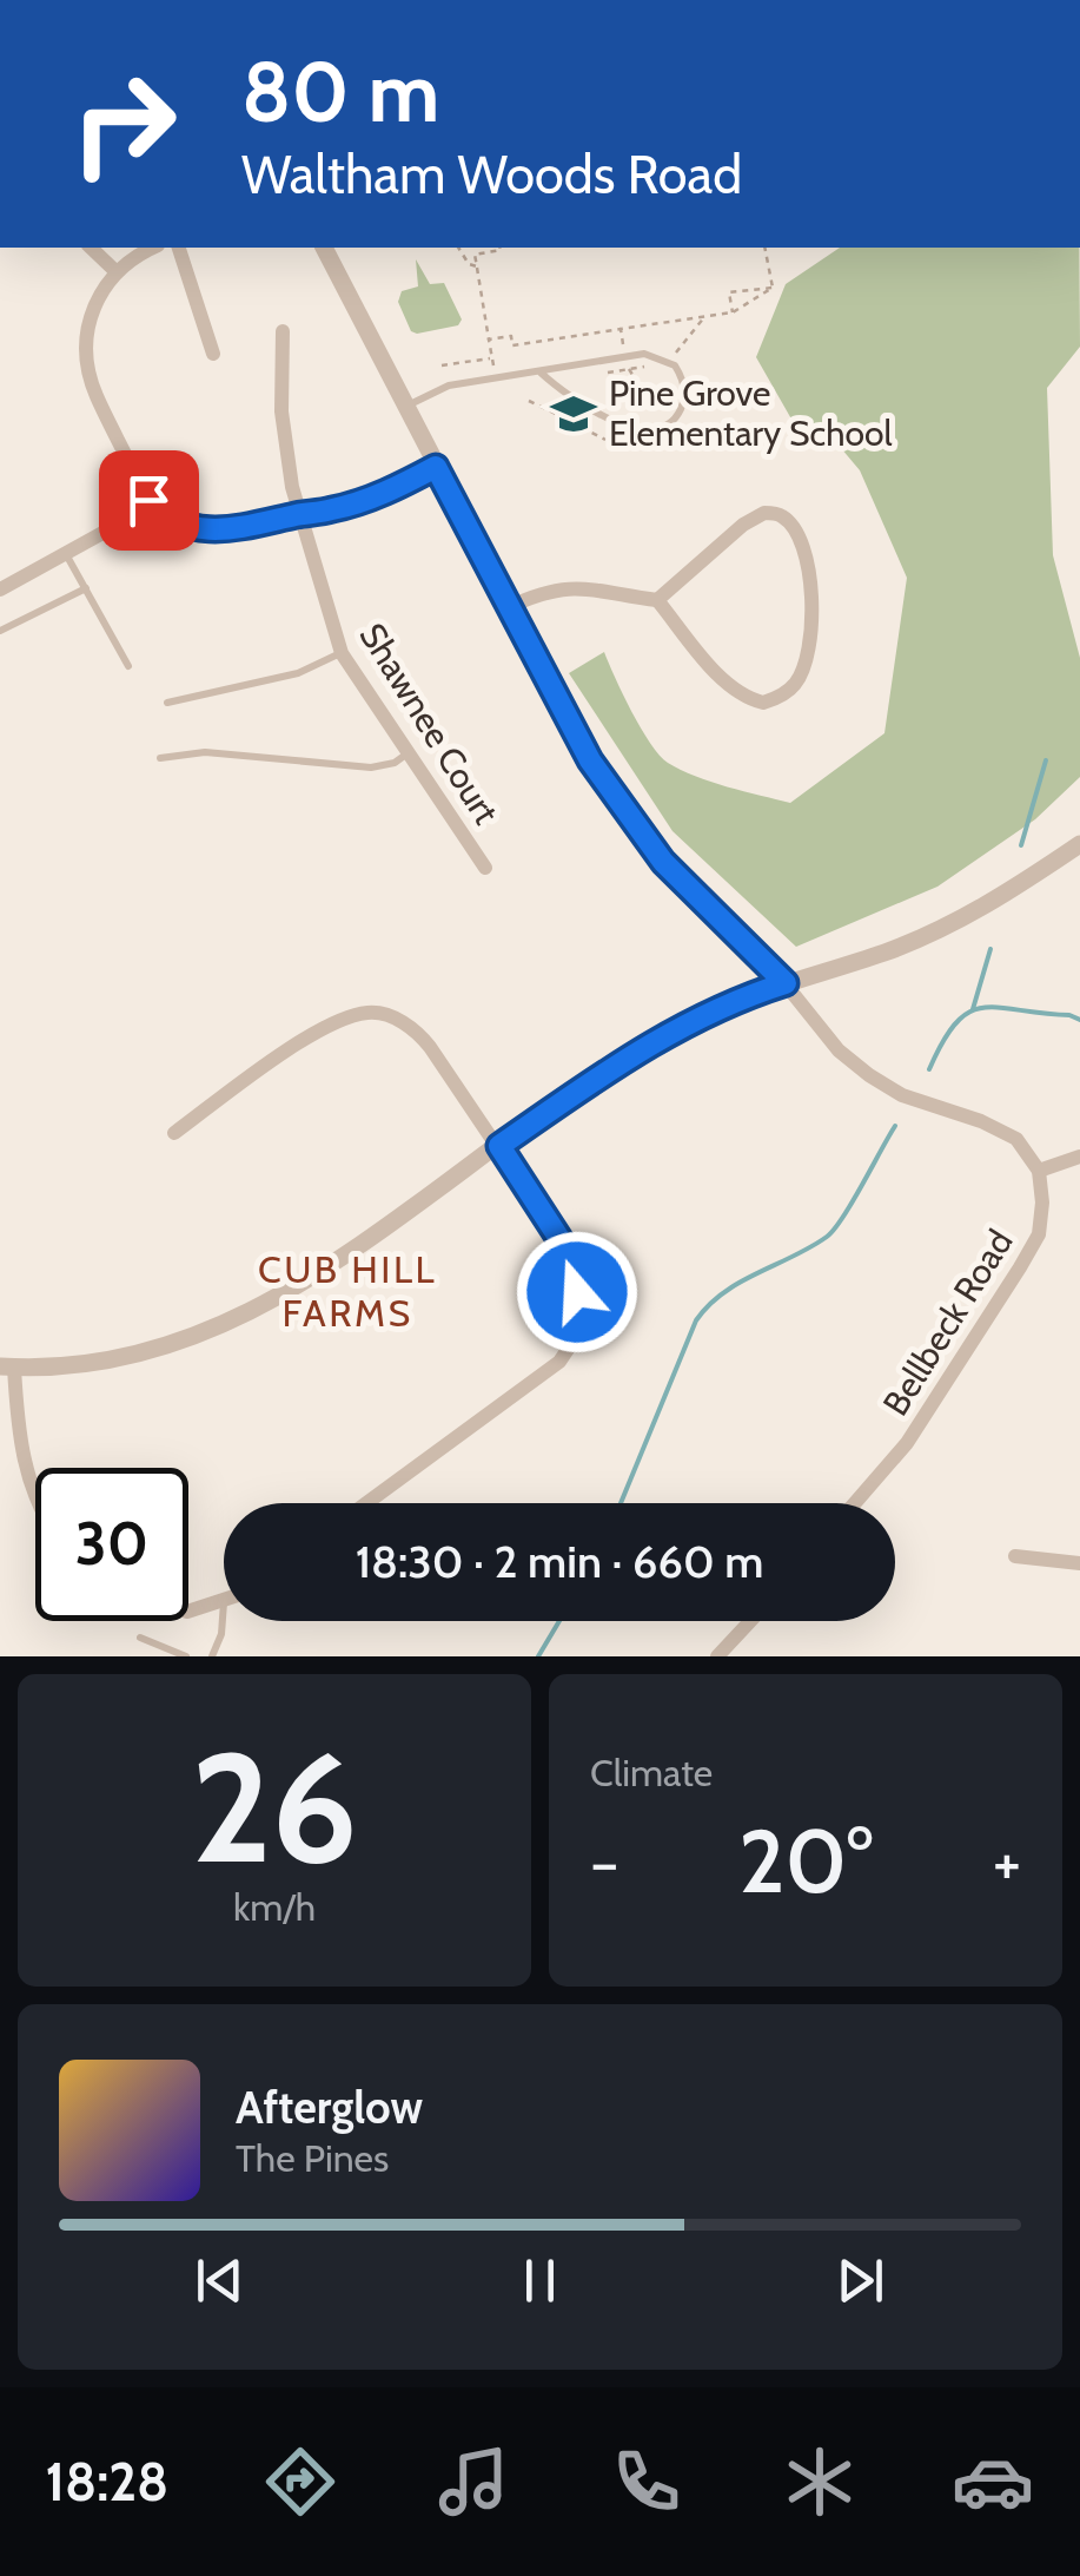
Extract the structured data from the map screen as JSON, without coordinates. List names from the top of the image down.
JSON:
{
  "streets": {
    "street": ["Shawnee Court", "Bellbeck Road"]
  },
  "districts": ["CUB HILL FARMS"],
  "places": {
    "school or university": ["Pine Grove Elementary School"]
  },
  "page": {
    "turn": ["80 m", "Waltham Woods Road"],
    "limit": "30",
    "trip": "18:30 · 2 min · 660 m",
    "tile": [
      ["26", "km/h"],
      "Climate"
    ],
    "heat": ["−", "20°", "+"],
    "song": ["Afterglow", "The Pines"],
    "tabs": "18:28"
  }
}
